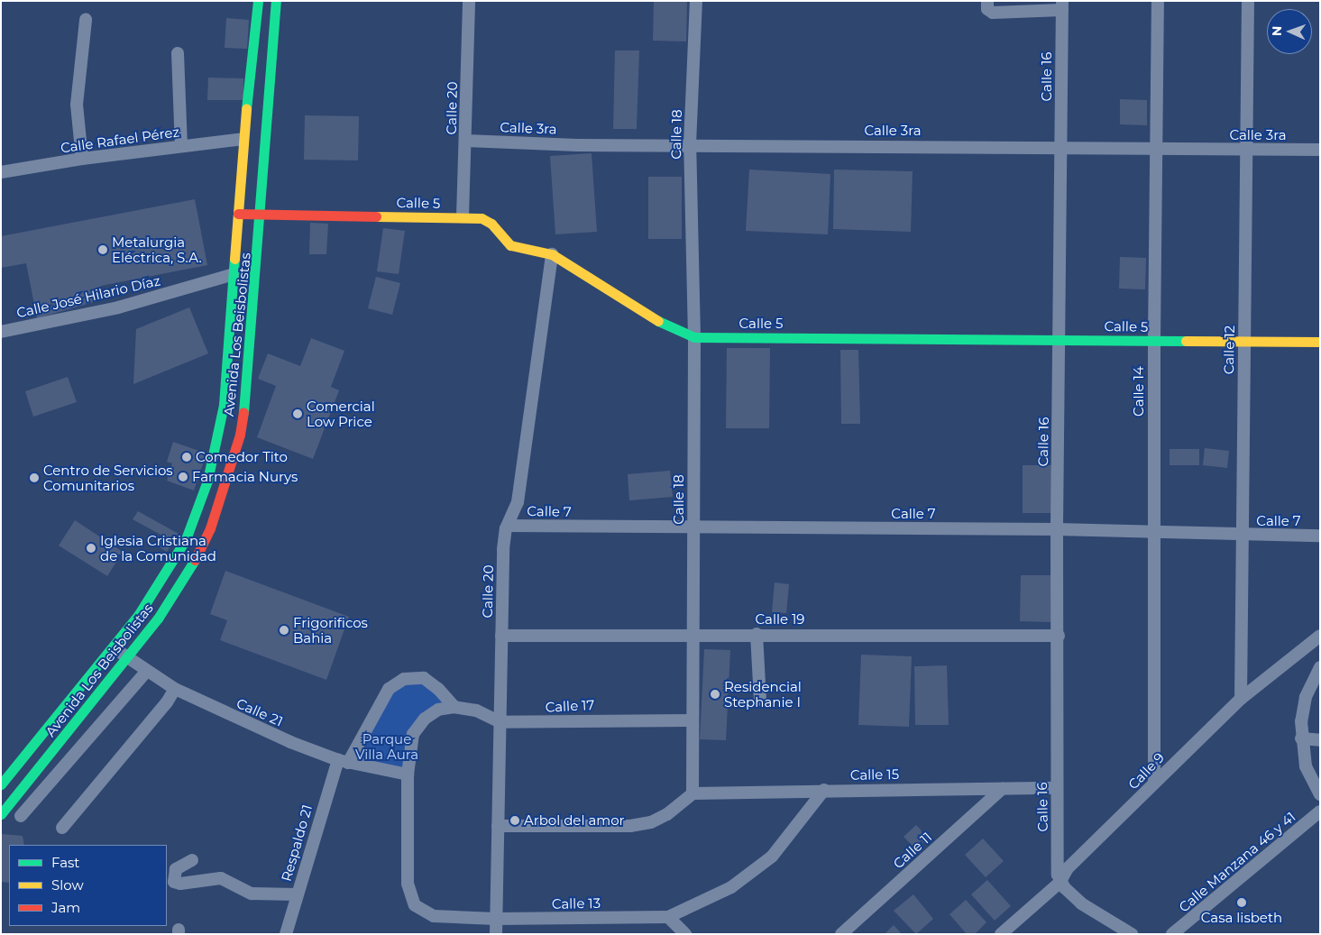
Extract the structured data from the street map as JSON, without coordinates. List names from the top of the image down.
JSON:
{
  "streets": {
    "main road": ["Calle 5", "Avenida Los Beisbolistas"],
    "street": [
      "Calle 16",
      "Calle 20",
      "Calle 3ra",
      "Calle 18",
      "Calle Rafael Pérez",
      "Calle José Hilario Díaz",
      "Calle 12",
      "Calle 14",
      "Calle 7",
      "Calle 19",
      "Calle 17",
      "Calle 21",
      "Calle 9",
      "Calle 15",
      "Respaldo 21",
      "Calle 11",
      "Calle Manzana 46 y 41",
      "Calle 13"
    ]
  },
  "crossings": [
    ["Calle 16", "Calle 3ra"],
    ["Calle 16", "Calle 5"],
    ["Calle 16", "Calle 7"],
    ["Calle 16", "Calle 19"],
    ["Calle 16", "Calle 9"],
    ["Calle 16", "Calle 15"],
    ["Calle 20", "Calle 3ra"],
    ["Calle 20", "Calle 5"],
    ["Calle 20", "Calle 7"],
    ["Calle 20", "Calle 19"],
    ["Calle 20", "Calle 17"],
    ["Calle 20", "Calle 13"],
    ["Calle 3ra", "Calle 18"],
    ["Calle 3ra", "Calle 12"],
    ["Calle 3ra", "Calle 14"],
    ["Calle 18", "Calle 5"],
    ["Calle 18", "Calle 7"],
    ["Calle 18", "Calle 19"],
    ["Calle 18", "Calle 17"],
    ["Calle 18", "Calle 15"],
    ["Calle Rafael Pérez", "Avenida Los Beisbolistas"],
    ["Calle 5", "Avenida Los Beisbolistas"],
    ["Calle 5", "Calle 12"],
    ["Calle 5", "Calle 14"],
    ["Calle José Hilario Díaz", "Avenida Los Beisbolistas"],
    ["Avenida Los Beisbolistas", "Calle 21"],
    ["Calle 12", "Calle 7"],
    ["Calle 12", "Calle 9"],
    ["Calle 14", "Calle 7"],
    ["Calle 14", "Calle 9"],
    ["Calle 17", "Calle 21"],
    ["Calle 17", "Calle 13"],
    ["Calle 21", "Respaldo 21"],
    ["Calle 21", "Calle 13"],
    ["Calle 15", "Calle 11"],
    ["Calle 15", "Calle 13"]
  ],
  "parks": ["Parque Villa Aura"],
  "places": [
    "Metalurgia Eléctrica, S.A.",
    "Comercial Low Price",
    "Comedor Tito",
    "Farmacia Nurys",
    "Centro de Servicios Comunitarios",
    "Iglesia Cristiana de la Comunidad",
    "Frigorificos Bahia",
    "Residencial Stephanie I",
    "Arbol del amor",
    "Casa lisbeth"
  ],
  "legend": ["Fast", "Slow", "Jam"],
  "north": "left"
}
